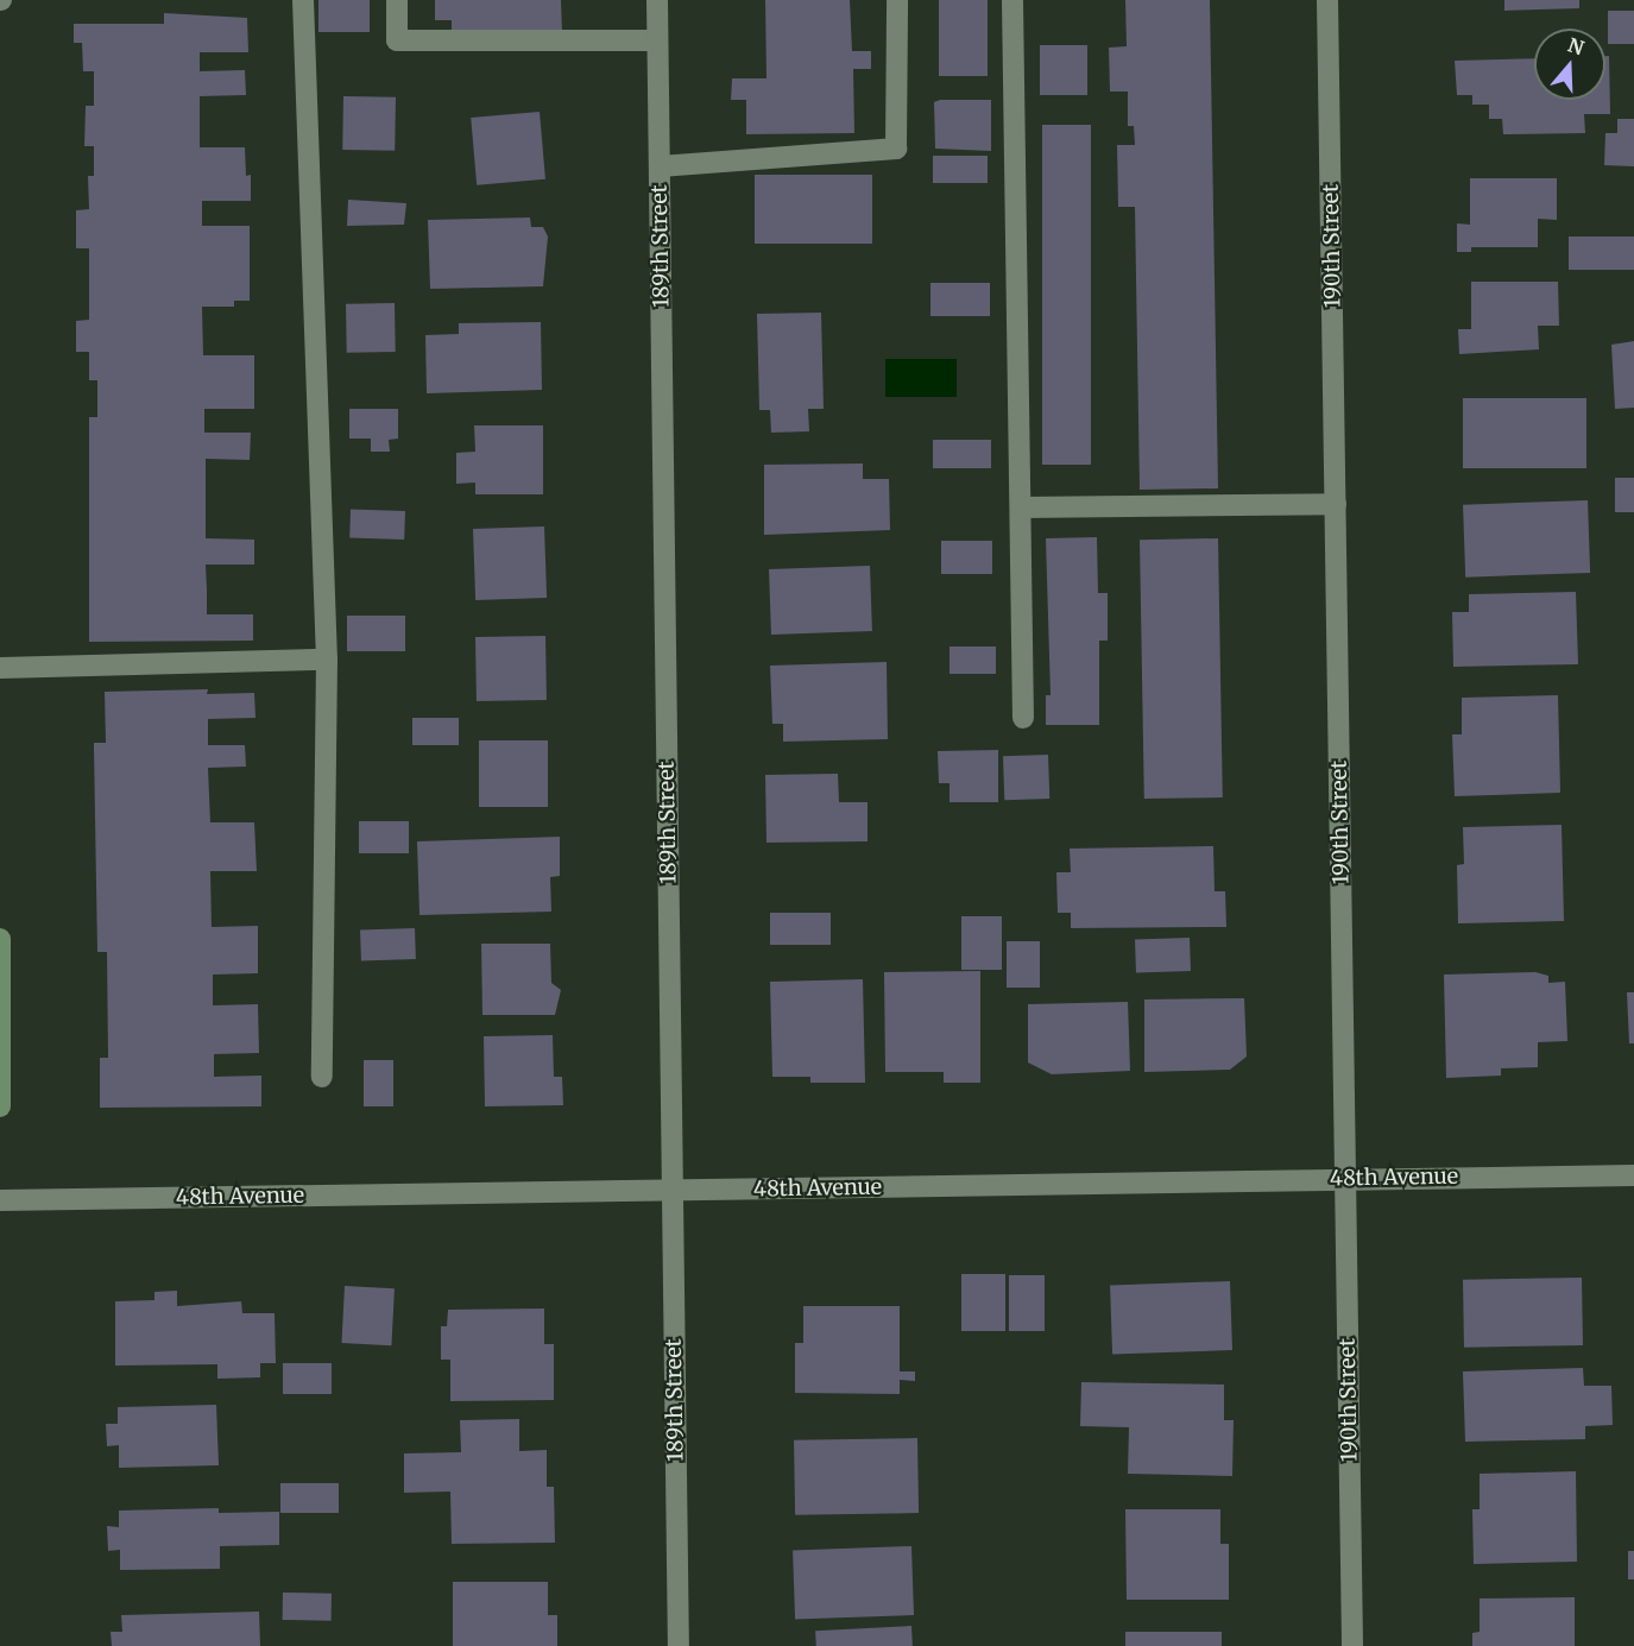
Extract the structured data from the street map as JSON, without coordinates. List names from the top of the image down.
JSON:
{
  "streets": {
    "street": ["189th Street", "190th Street", "48th Avenue"]
  },
  "crossings": [
    ["189th Street", "48th Avenue"],
    ["190th Street", "48th Avenue"]
  ],
  "north": "top"
}
